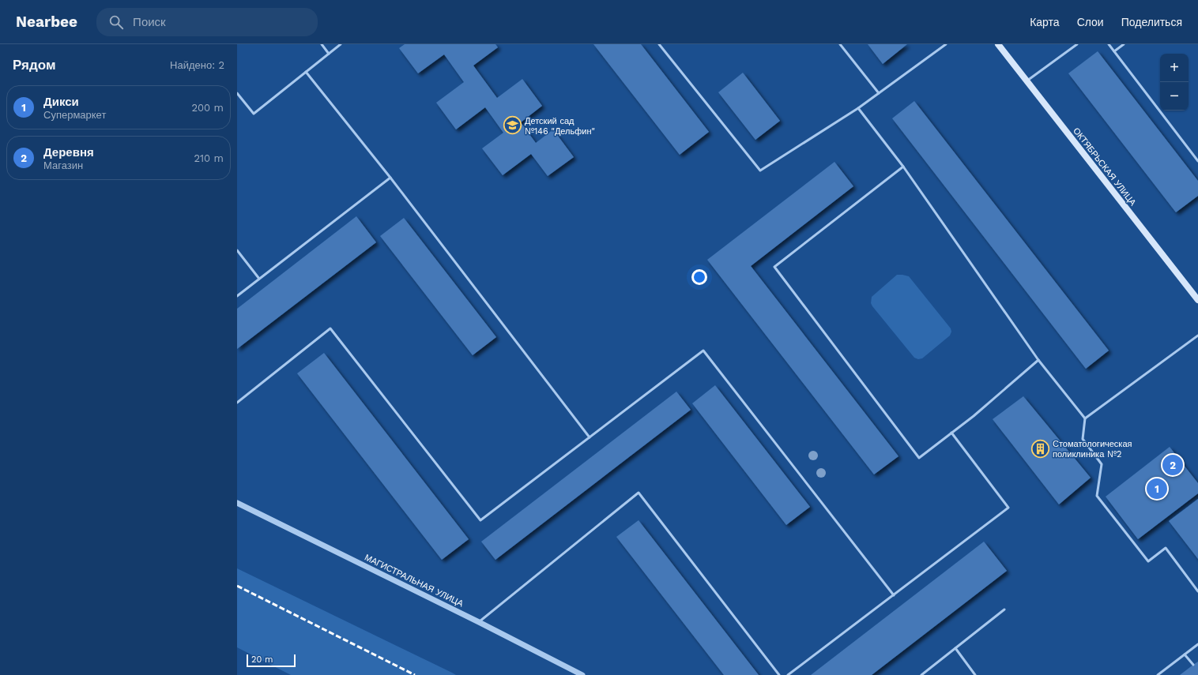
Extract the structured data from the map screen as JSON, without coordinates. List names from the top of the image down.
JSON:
{
  "streets": {
    "main road": ["ОКТЯБРЬСКАЯ УЛИЦА"],
    "street": ["МАГИСТРАЛЬНАЯ УЛИЦА"]
  },
  "places": {
    "school or university": ["Детский сад №146 \"Дельфин\""],
    "building": ["Стоматологическая поликлиника №2"]
  },
  "scale_bar": "20 m",
  "page": {
    "header": "Nearbee",
    "search": "Поиск",
    "nav": ["Карта", "Слои", "Поделиться"],
    "heading": ["Рядом", "Найдено: 2"],
    "map_buttons": ["+", "−"],
    "list": [
      {
        "mark": "1",
        "name": "Дикси",
        "note": "Супермаркет",
        "value": "200 m"
      },
      {
        "mark": "2",
        "name": "Деревня",
        "note": "Магазин",
        "value": "210 m"
      }
    ],
    "pins": ["2", "1"],
    "scale": "20 m"
  }
}
